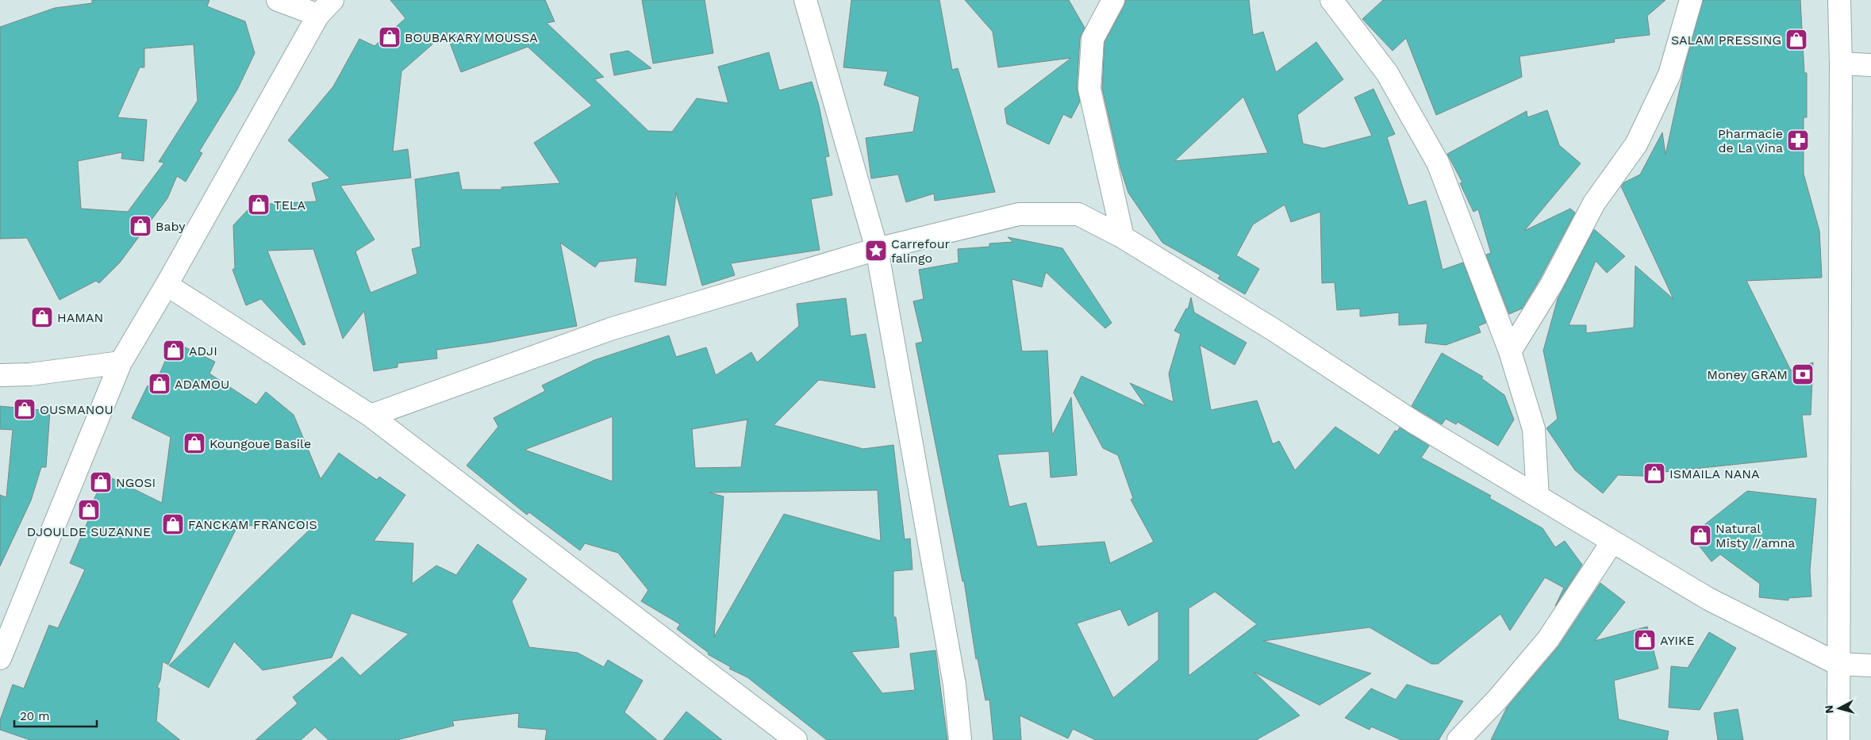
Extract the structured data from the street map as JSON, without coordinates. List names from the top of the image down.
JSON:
{
  "places": {
    "shop": [
      "BOUBAKARY MOUSSA",
      "SALAM PRESSING",
      "TELA",
      "Baby",
      "HAMAN",
      "ADJI",
      "ADAMOU",
      "OUSMANOU",
      "Koungoue Basile",
      "ISMAILA NANA",
      "NGOSI",
      "DJOULDE SUZANNE",
      "FANCKAM FRANCOIS",
      "Natural Misty //amna",
      "AYIKE"
    ],
    "pharmacy": ["Pharmacie de La Vina"],
    "place": ["Carrefour falingo"],
    "bank": ["Money GRAM"]
  },
  "scale_bar": "20 m",
  "north": "left"
}
